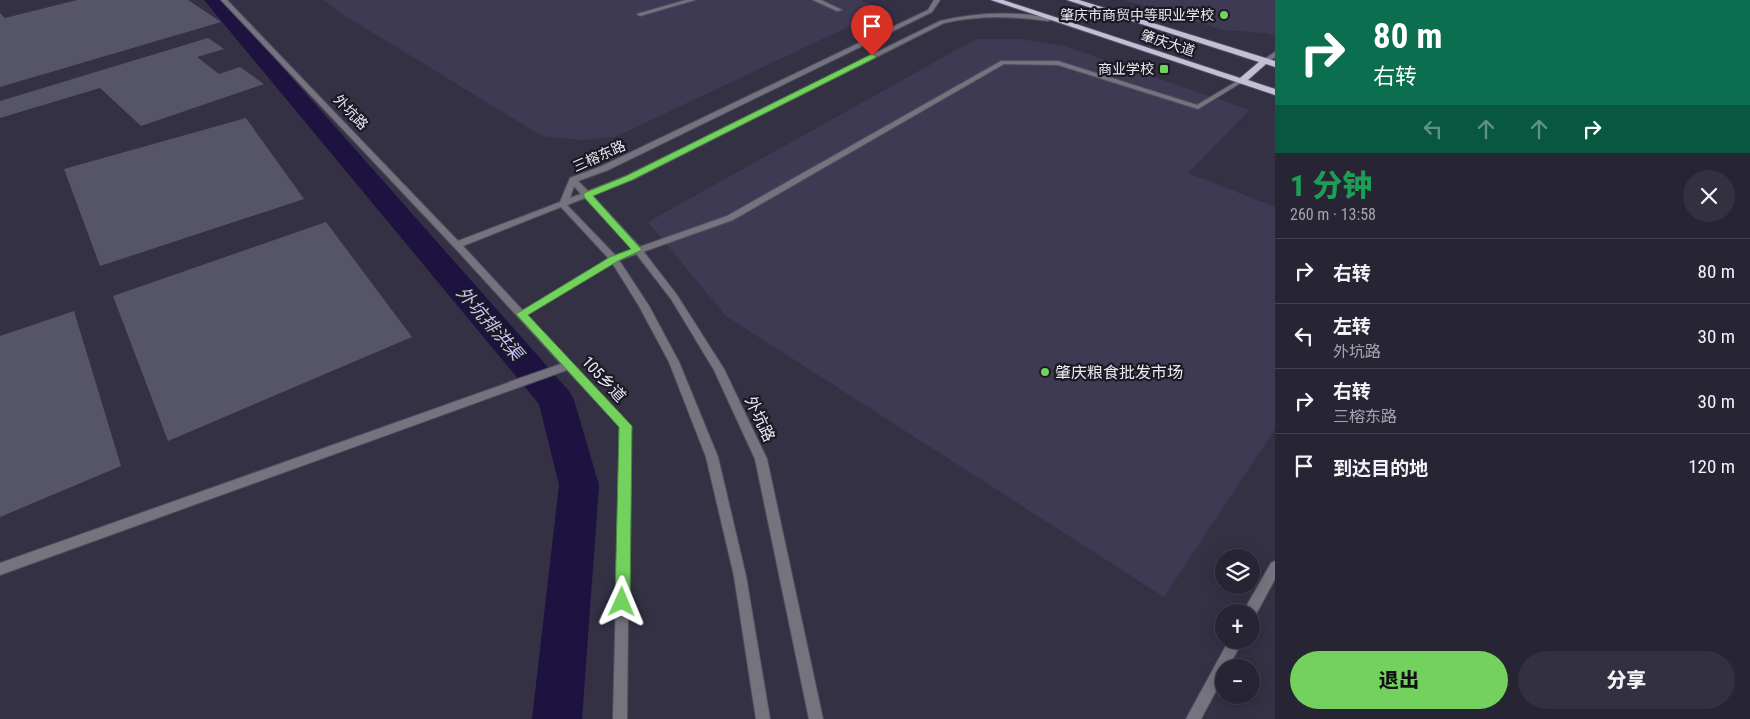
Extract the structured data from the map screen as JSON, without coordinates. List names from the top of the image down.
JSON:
{
  "streets": {
    "highway": ["肇庆大道"],
    "street": ["外坑路", "三榕东路", "105乡道"]
  },
  "crossings": [
    ["肇庆大道", "三榕东路"],
    ["外坑路", "三榕东路"],
    ["外坑路", "105乡道"]
  ],
  "water": ["外坑排洪渠"],
  "places": {
    "other": ["肇庆市商贸中等职业学校", "肇庆粮食批发市场"],
    "transit": ["商业学校"]
  },
  "page": {
    "turn": ["80 m", "右转"],
    "heading": ["1 分钟", "260 m · 13:58"],
    "list": [
      {
        "name": "右转",
        "value": "80 m"
      },
      {
        "name": "左转",
        "note": "外坑路",
        "value": "30 m"
      },
      {
        "name": "右转",
        "note": "三榕东路",
        "value": "30 m"
      },
      {
        "name": "到达目的地",
        "value": "120 m"
      }
    ],
    "map_buttons": ["+", "−"],
    "buttons": ["退出", "分享"]
  }
}
